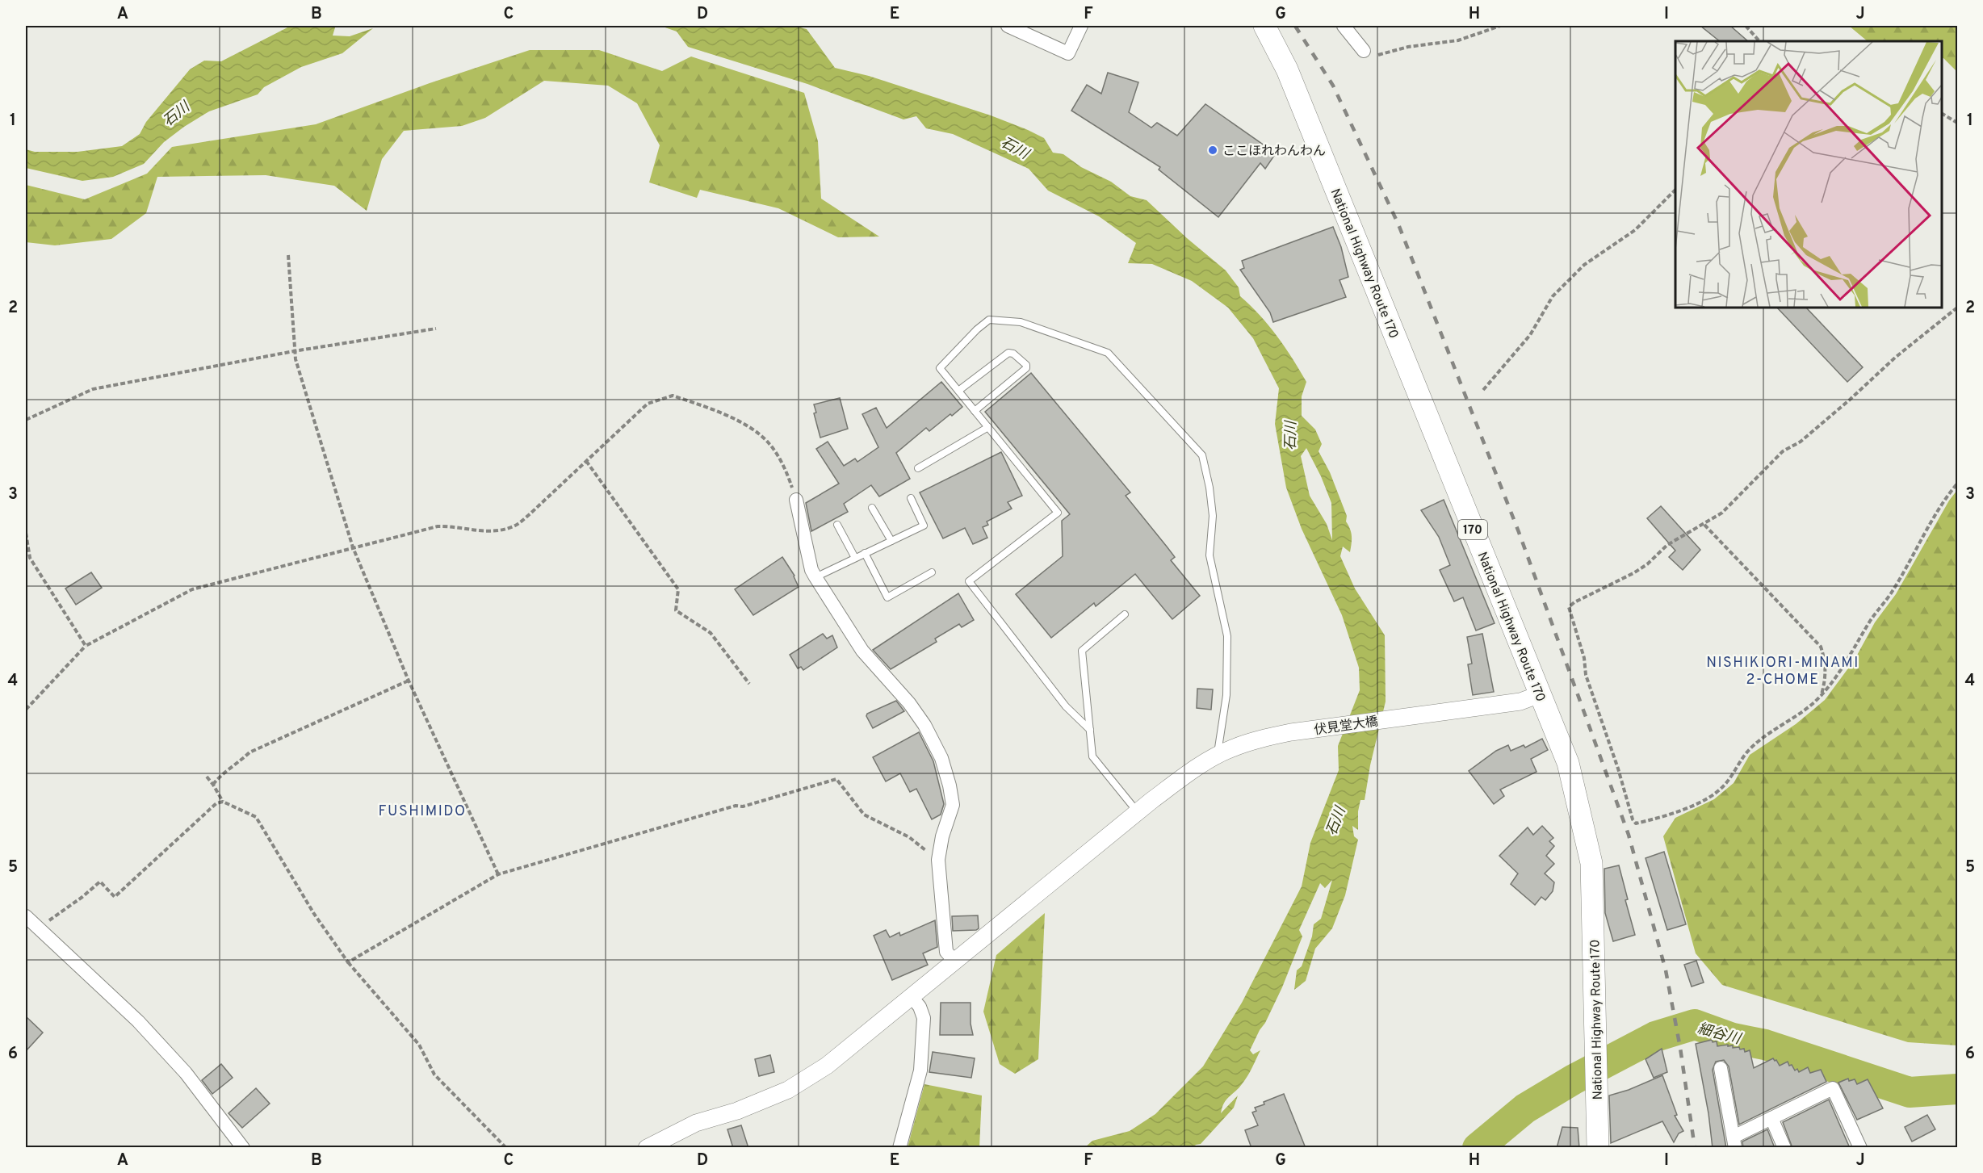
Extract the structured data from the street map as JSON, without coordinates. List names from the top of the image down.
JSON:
{
  "streets": {
    "highway": ["National Highway Route 170", "170"],
    "street": ["伏見堂大橋"]
  },
  "crossings": [
    ["National Highway Route 170", "伏見堂大橋"]
  ],
  "districts": ["NISHIKIORI-MINAMI 2-CHOME", "FUSHIMIDO"],
  "water": ["石川", "細谷川"],
  "places": ["ここほれわんわん"],
  "grid": {
    "columns": [
      "A",
      "B",
      "C",
      "D",
      "E",
      "F",
      "G",
      "H",
      "I",
      "J"
    ],
    "rows": [
      "1",
      "2",
      "3",
      "4",
      "5",
      "6"
    ]
  }
}
